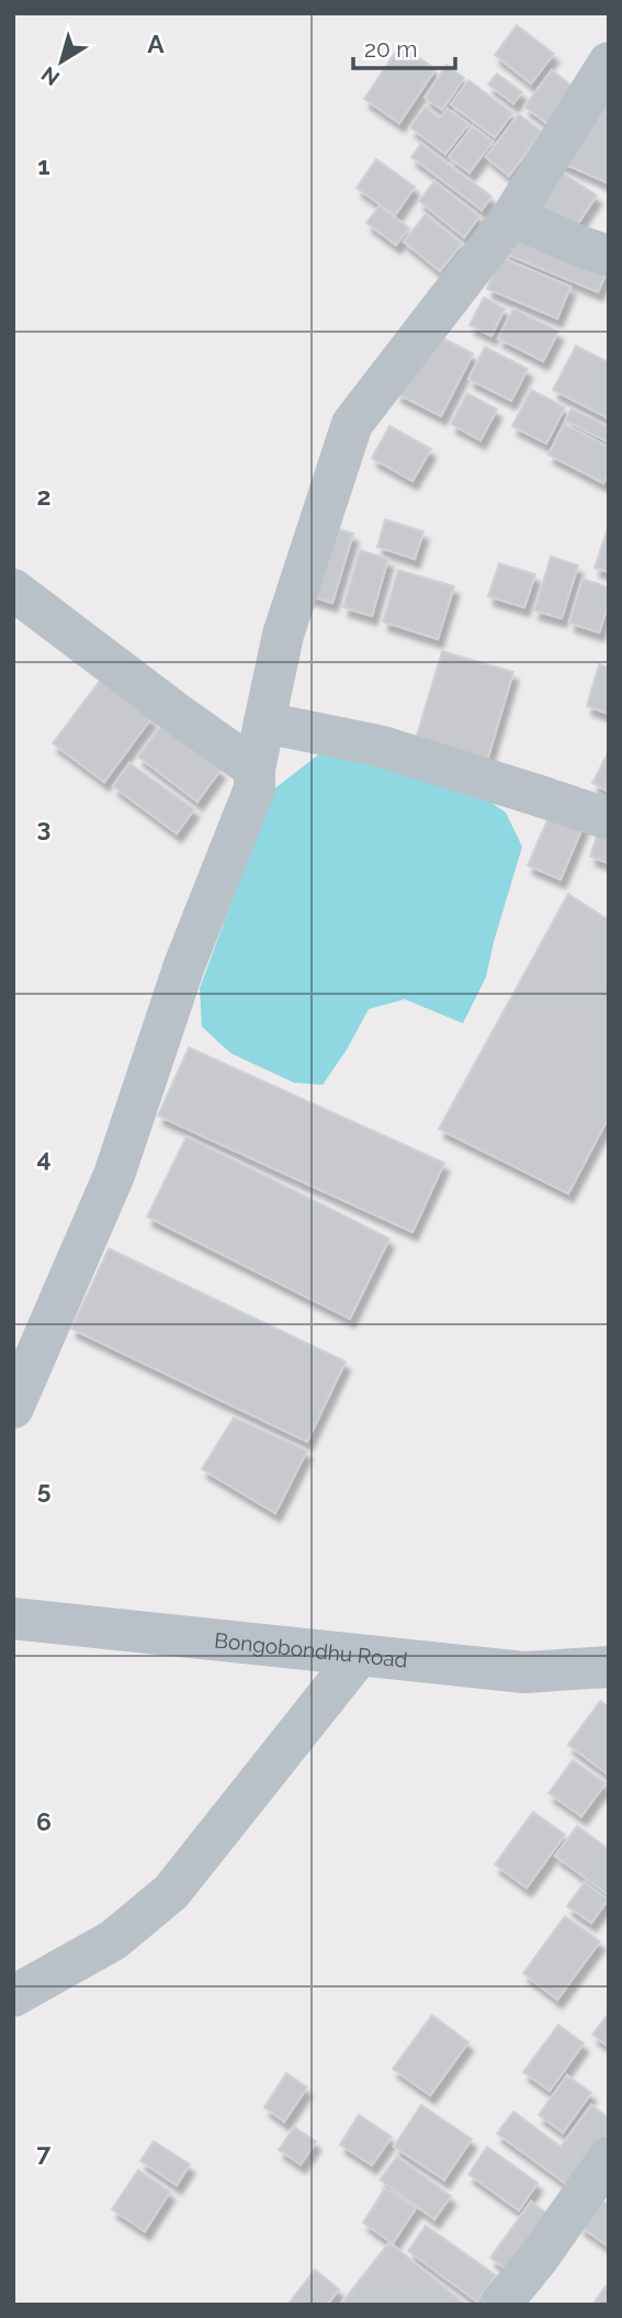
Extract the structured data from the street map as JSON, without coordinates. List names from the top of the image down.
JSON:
{
  "streets": {
    "street": ["Bongobondhu Road"]
  },
  "scale_bar": "20 m",
  "north": "bottom left",
  "grid": {
    "columns": ["A"],
    "rows": [
      "1",
      "2",
      "3",
      "4",
      "5",
      "6",
      "7"
    ]
  }
}
